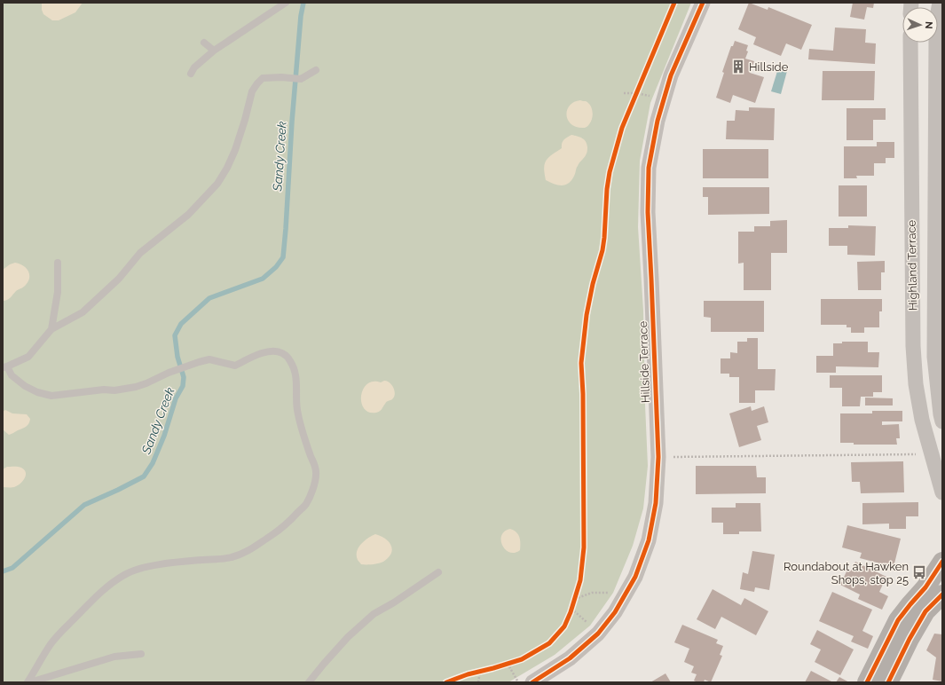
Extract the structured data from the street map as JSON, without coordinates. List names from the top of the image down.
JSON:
{
  "streets": {
    "street": ["Highland Terrace", "Hillside Terrace"]
  },
  "water": ["Sandy Creek"],
  "places": {
    "building": ["Hillside"],
    "bus stop": ["Roundabout at Hawken Shops, stop 25"]
  },
  "north": "right"
}
